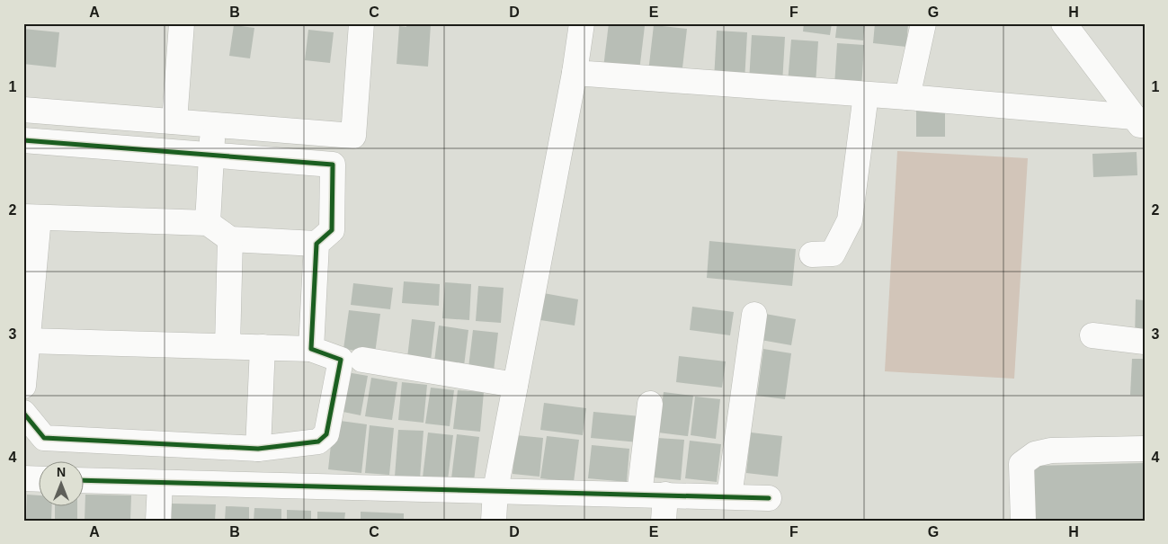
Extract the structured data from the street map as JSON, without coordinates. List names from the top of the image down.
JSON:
{
  "north": "top",
  "grid": {
    "columns": [
      "A",
      "B",
      "C",
      "D",
      "E",
      "F",
      "G",
      "H"
    ],
    "rows": [
      "1",
      "2",
      "3",
      "4"
    ]
  }
}
